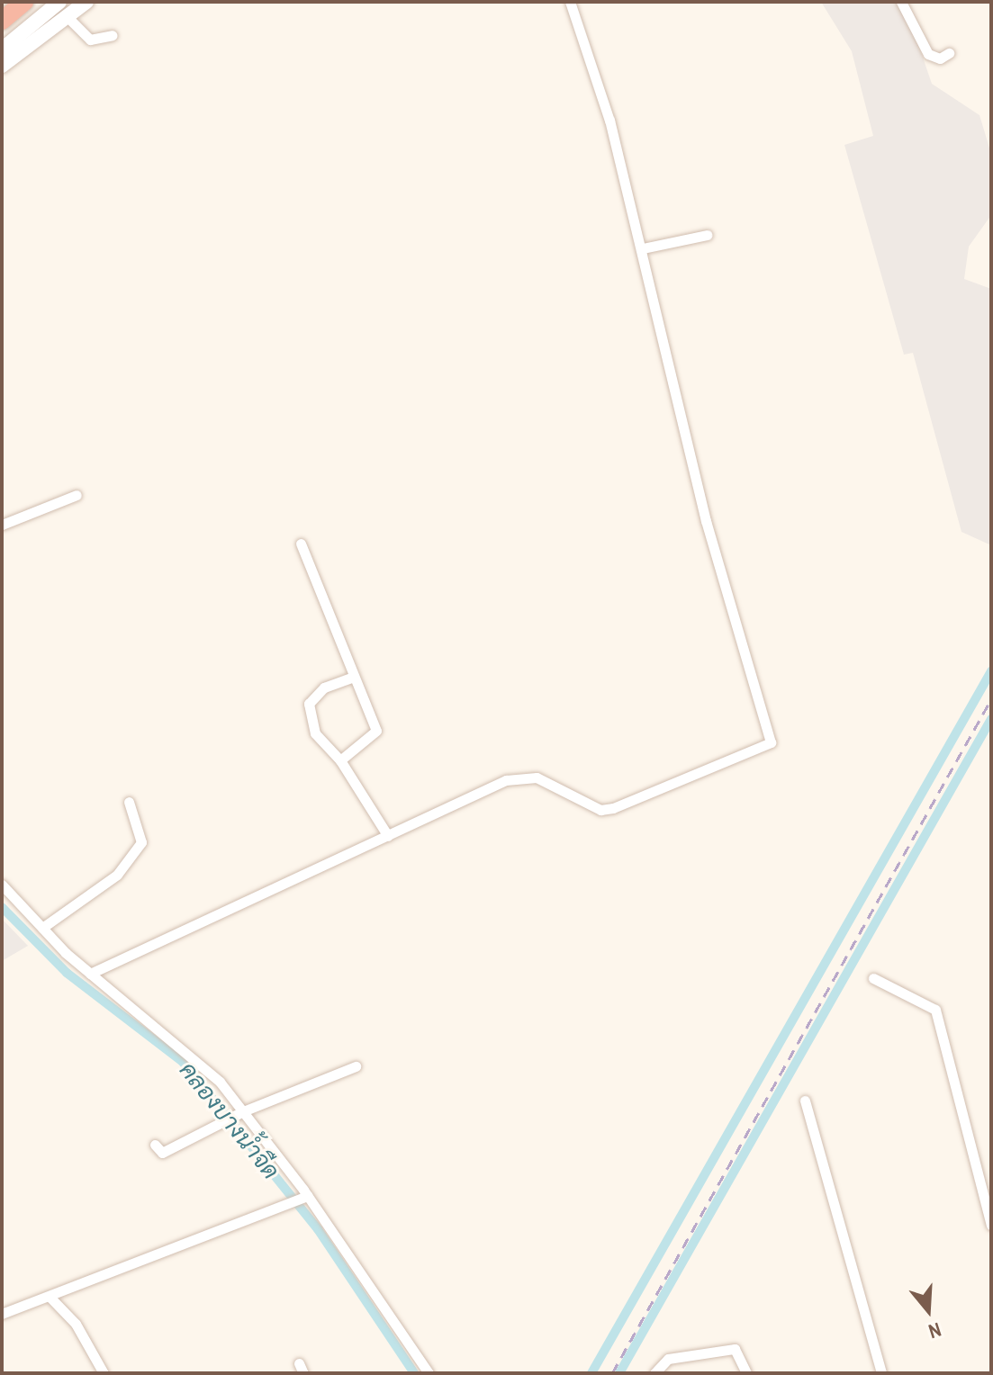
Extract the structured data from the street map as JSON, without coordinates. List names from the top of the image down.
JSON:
{
  "water": ["คลองบางน้ำจืด"],
  "north": "bottom"
}
